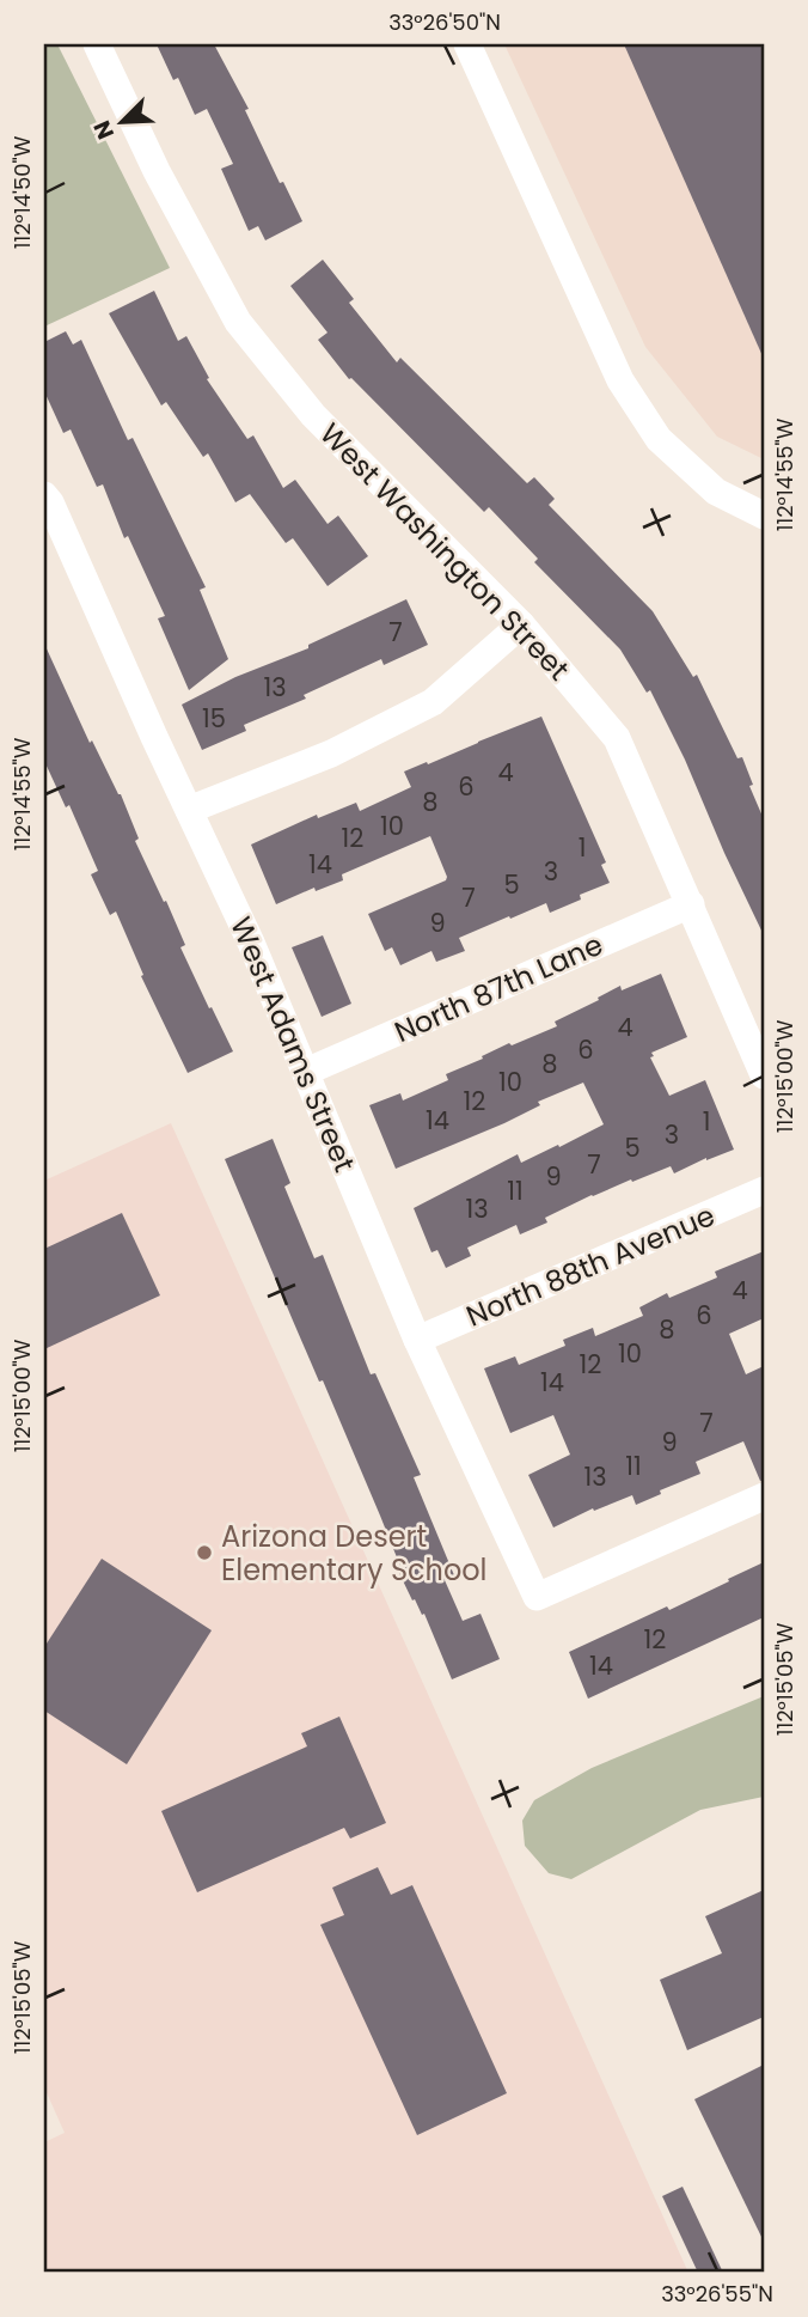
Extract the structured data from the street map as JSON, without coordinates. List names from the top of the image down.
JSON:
{
  "streets": {
    "street": [
      "West Washington Street",
      "North 87th Lane",
      "West Adams Street",
      "North 88th Avenue"
    ]
  },
  "crossings": [
    ["West Washington Street", "North 87th Lane"],
    ["North 87th Lane", "West Adams Street"],
    ["West Adams Street", "North 88th Avenue"]
  ],
  "places": ["Arizona Desert Elementary School"],
  "house_numbers": [
    "7",
    "13",
    "15",
    "4",
    "6",
    "8",
    "10",
    "12",
    "1",
    "14",
    "3",
    "5",
    "7",
    "9",
    "4",
    "6",
    "8",
    "10",
    "12",
    "14",
    "1",
    "3",
    "5",
    "7",
    "9",
    "11",
    "13",
    "4",
    "6",
    "8",
    "10",
    "12",
    "14",
    "7",
    "9",
    "11",
    "13",
    "12",
    "14"
  ],
  "north": "bottom left",
  "coordinates": [
    "33°26'50\"N",
    "112°14'50\"W",
    "112°14'55\"W",
    "112°15'00\"W",
    "112°15'05\"W",
    "33°26'55\"N"
  ]
}
